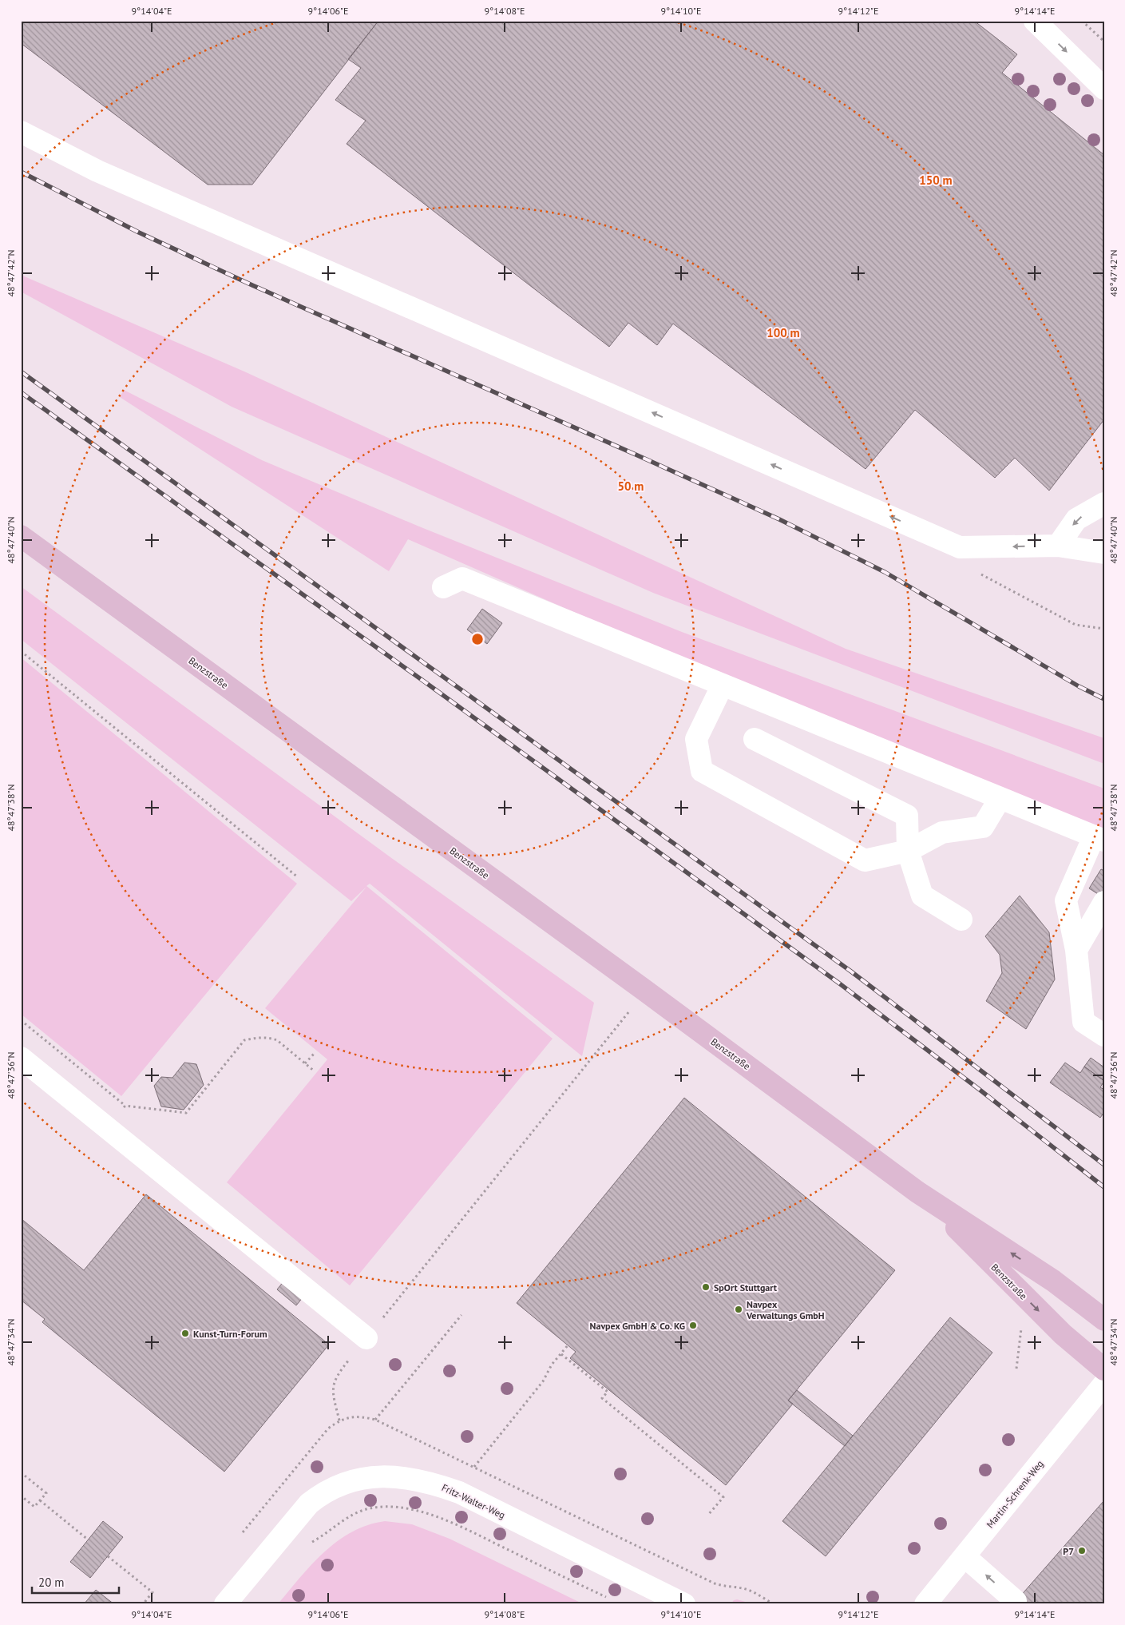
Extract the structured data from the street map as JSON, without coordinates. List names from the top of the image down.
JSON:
{
  "streets": {
    "main road": ["Benzstraße"],
    "street": ["Martin-Schrenk-Weg", "Fritz-Walter-Weg"]
  },
  "places": [
    "SpOrt Stuttgart",
    "Navpex Verwaltungs GmbH",
    "Navpex GmbH & Co. KG",
    "Kunst-Turn-Forum",
    "P7"
  ],
  "scale_bar": "20 m",
  "coordinates": [
    "9°14'04\"E",
    "9°14'06\"E",
    "9°14'08\"E",
    "9°14'10\"E",
    "9°14'12\"E",
    "9°14'14\"E",
    "48°47'42\"N",
    "48°47'40\"N",
    "48°47'38\"N",
    "48°47'36\"N",
    "48°47'34\"N"
  ],
  "rings": ["150 m", "100 m", "50 m"]
}
